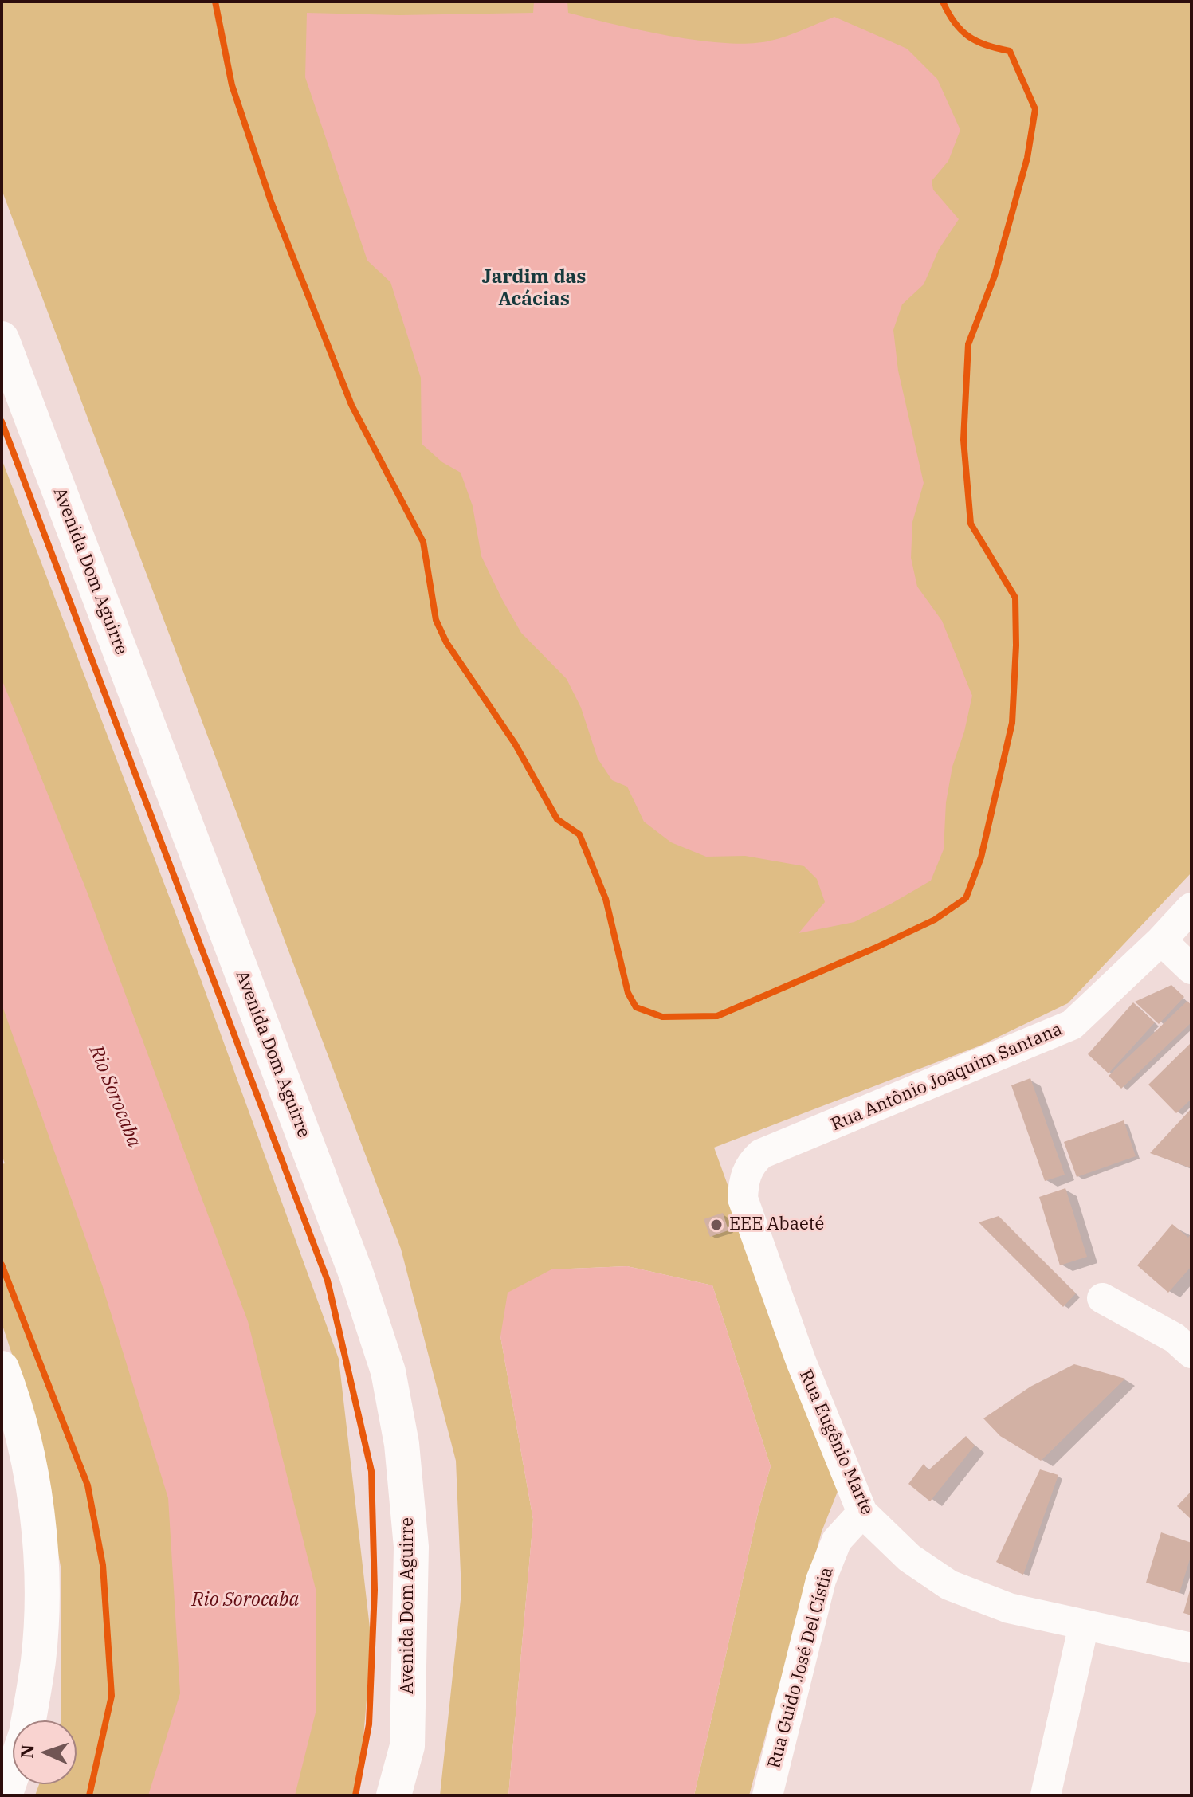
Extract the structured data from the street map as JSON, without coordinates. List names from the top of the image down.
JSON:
{
  "streets": {
    "main road": ["Avenida Dom Aguirre"],
    "street": ["Rua Antônio Joaquim Santana", "Rua Eugênio Marte", "Rua Guido José Del Cístia"]
  },
  "crossings": [
    ["Rua Antônio Joaquim Santana", "Rua Eugênio Marte"],
    ["Rua Eugênio Marte", "Rua Guido José Del Cístia"]
  ],
  "districts": ["Jardim das Acácias"],
  "water": ["Rio Sorocaba"],
  "places": ["EEE Abaeté"],
  "north": "left"
}
